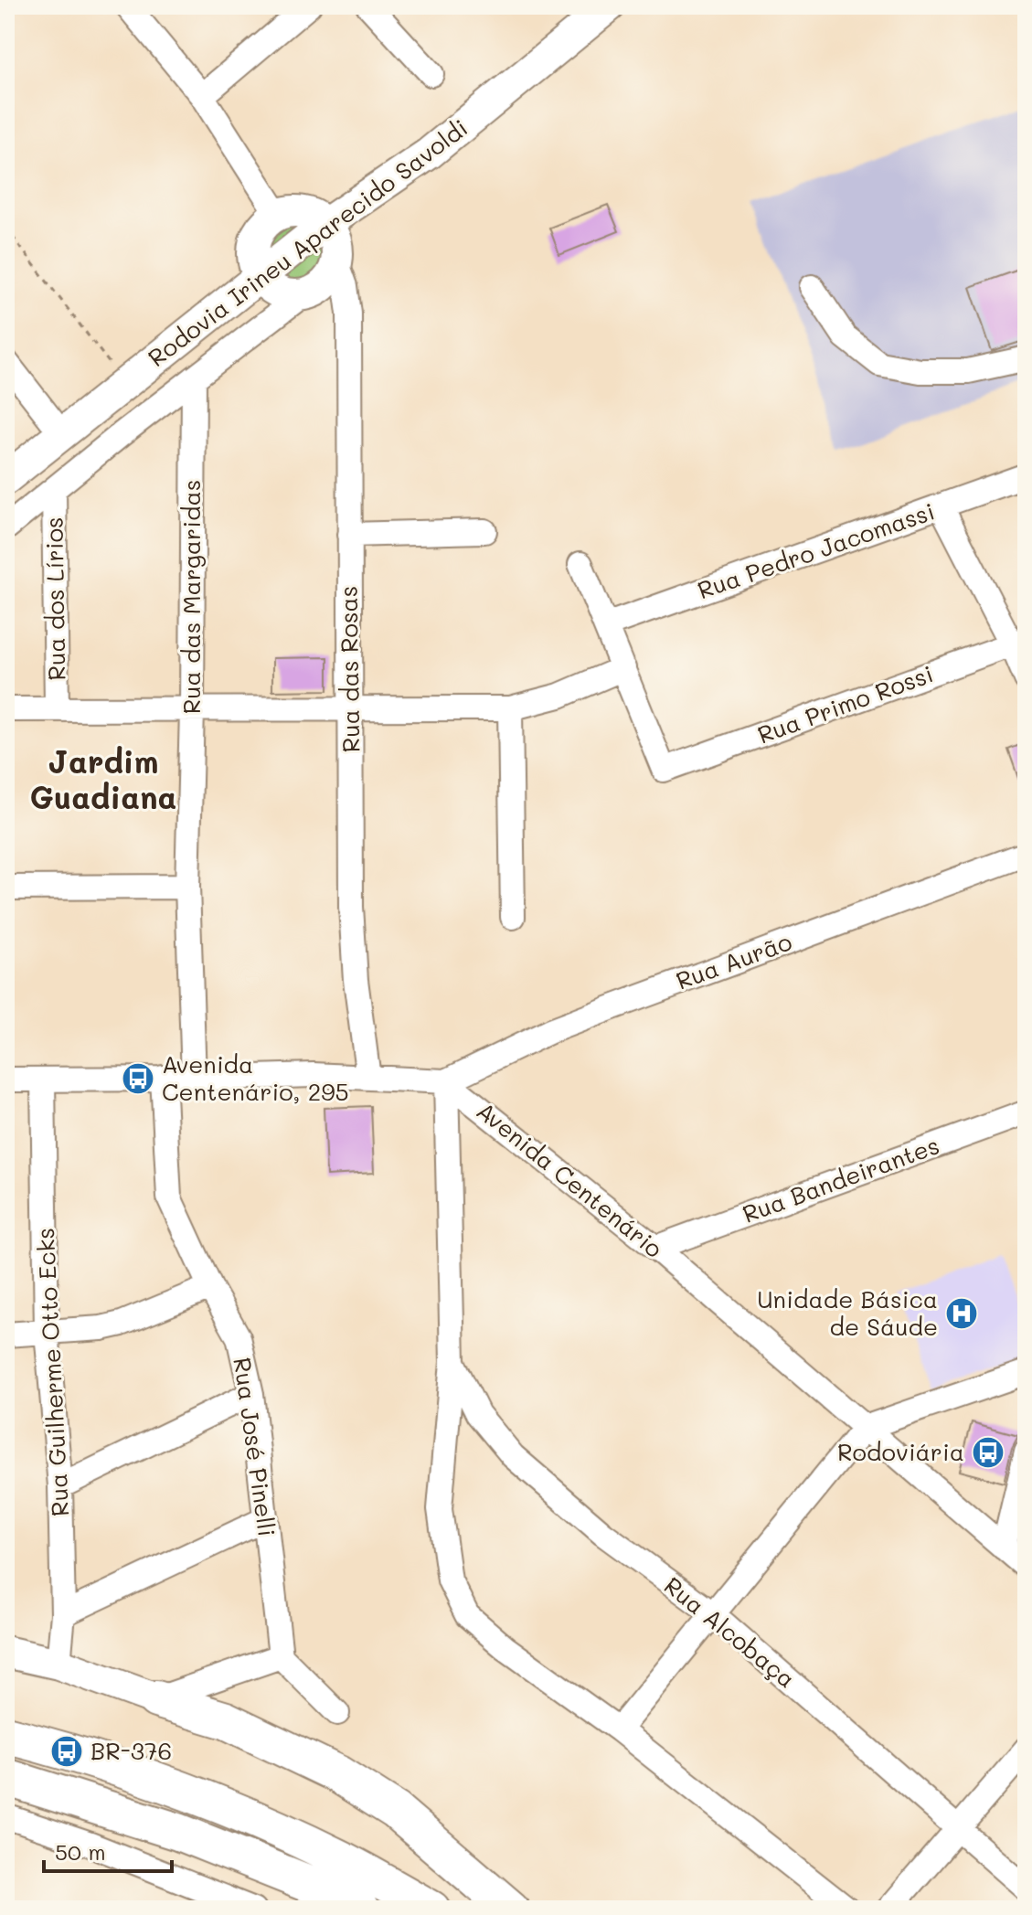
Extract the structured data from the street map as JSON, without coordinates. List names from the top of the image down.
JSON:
{
  "streets": {
    "main road": ["Rodovia Irineu Aparecido Savoldi"],
    "street": [
      "Rua Pedro Jacomassi",
      "Rua das Margaridas",
      "Rua dos Lírios",
      "Rua das Rosas",
      "Rua Primo Rossi",
      "Rua Aurão",
      "Avenida Centenário",
      "Rua Bandeirantes",
      "Rua Guilherme Otto Ecks",
      "Rua José Pinelli",
      "Rua Alcobaça"
    ]
  },
  "crossings": [
    ["Rua Aurão", "Avenida Centenário"],
    ["Avenida Centenário", "Rua Bandeirantes"]
  ],
  "districts": ["Jardim Guadiana"],
  "places": {
    "bus stop": ["Avenida Centenário, 295", "Rodoviária", "BR-376"],
    "hospital": ["Unidade Básica de Sáude"]
  },
  "scale_bar": "50 m"
}
